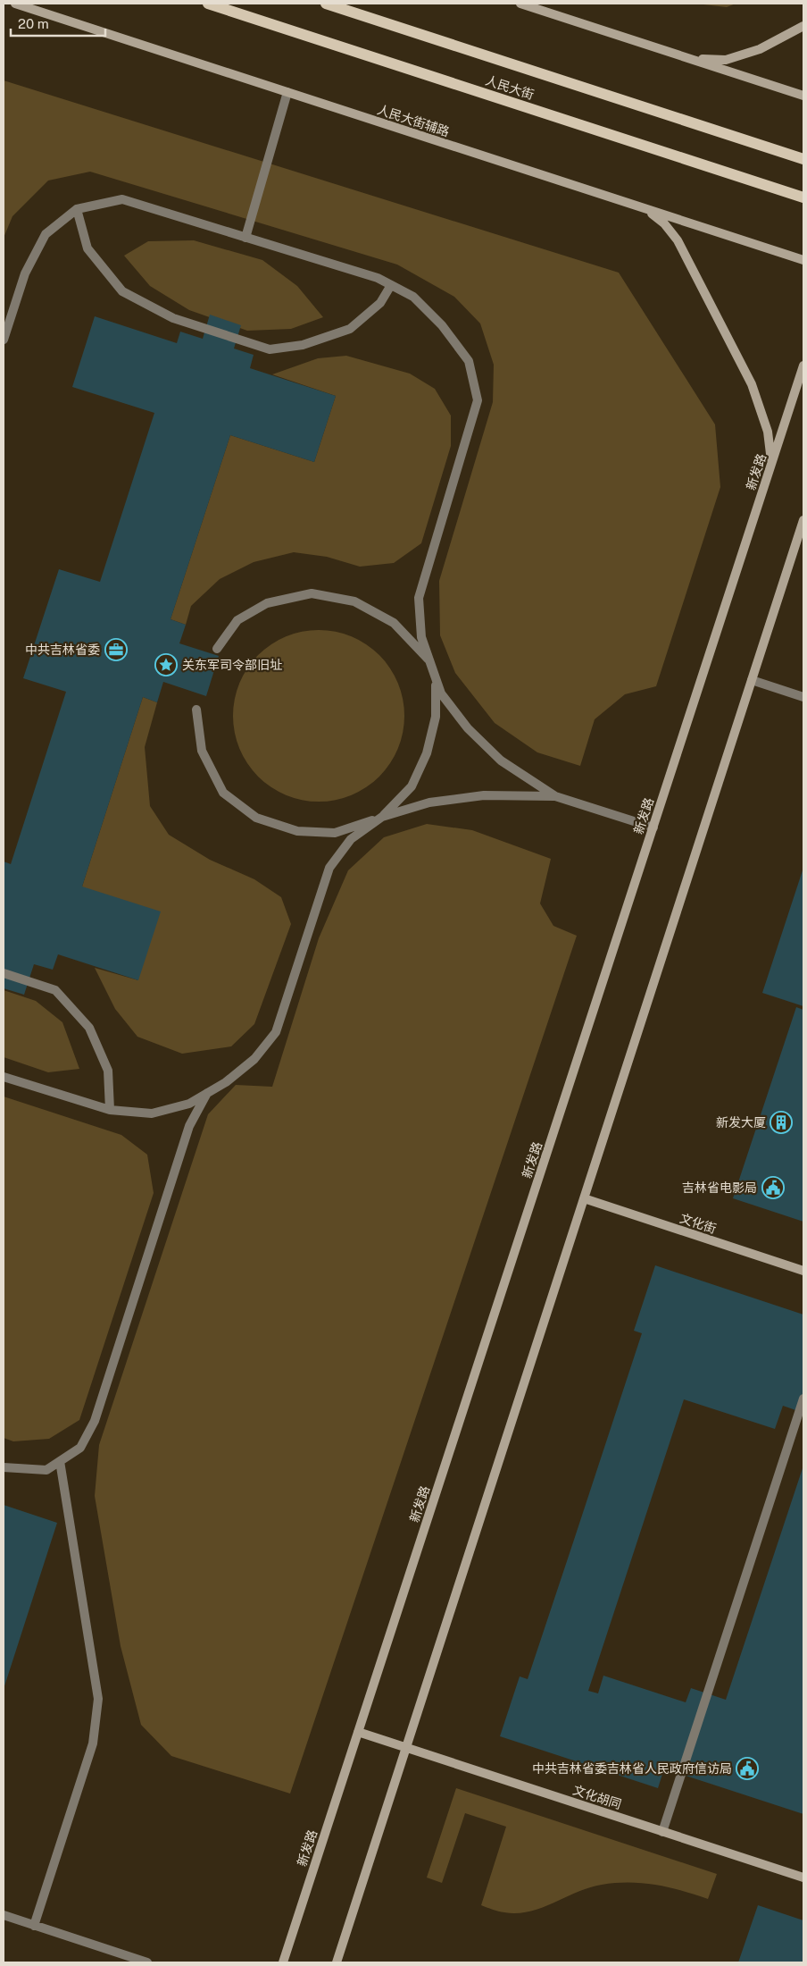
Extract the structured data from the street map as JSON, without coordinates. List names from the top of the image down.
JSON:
{
  "streets": {
    "main road": [
      "人民大街",
      "人民大街辅路",
      "新发路",
      "文化街",
      "文化胡同"
    ]
  },
  "crossings": [
    ["新发路", "文化胡同"]
  ],
  "places": {
    "office": ["中共吉林省委"],
    "place": ["关东军司令部旧址"],
    "building": ["新发大厦"],
    "public building": ["吉林省电影局", "中共吉林省委吉林省人民政府信访局"]
  },
  "scale_bar": "20 m"
}
